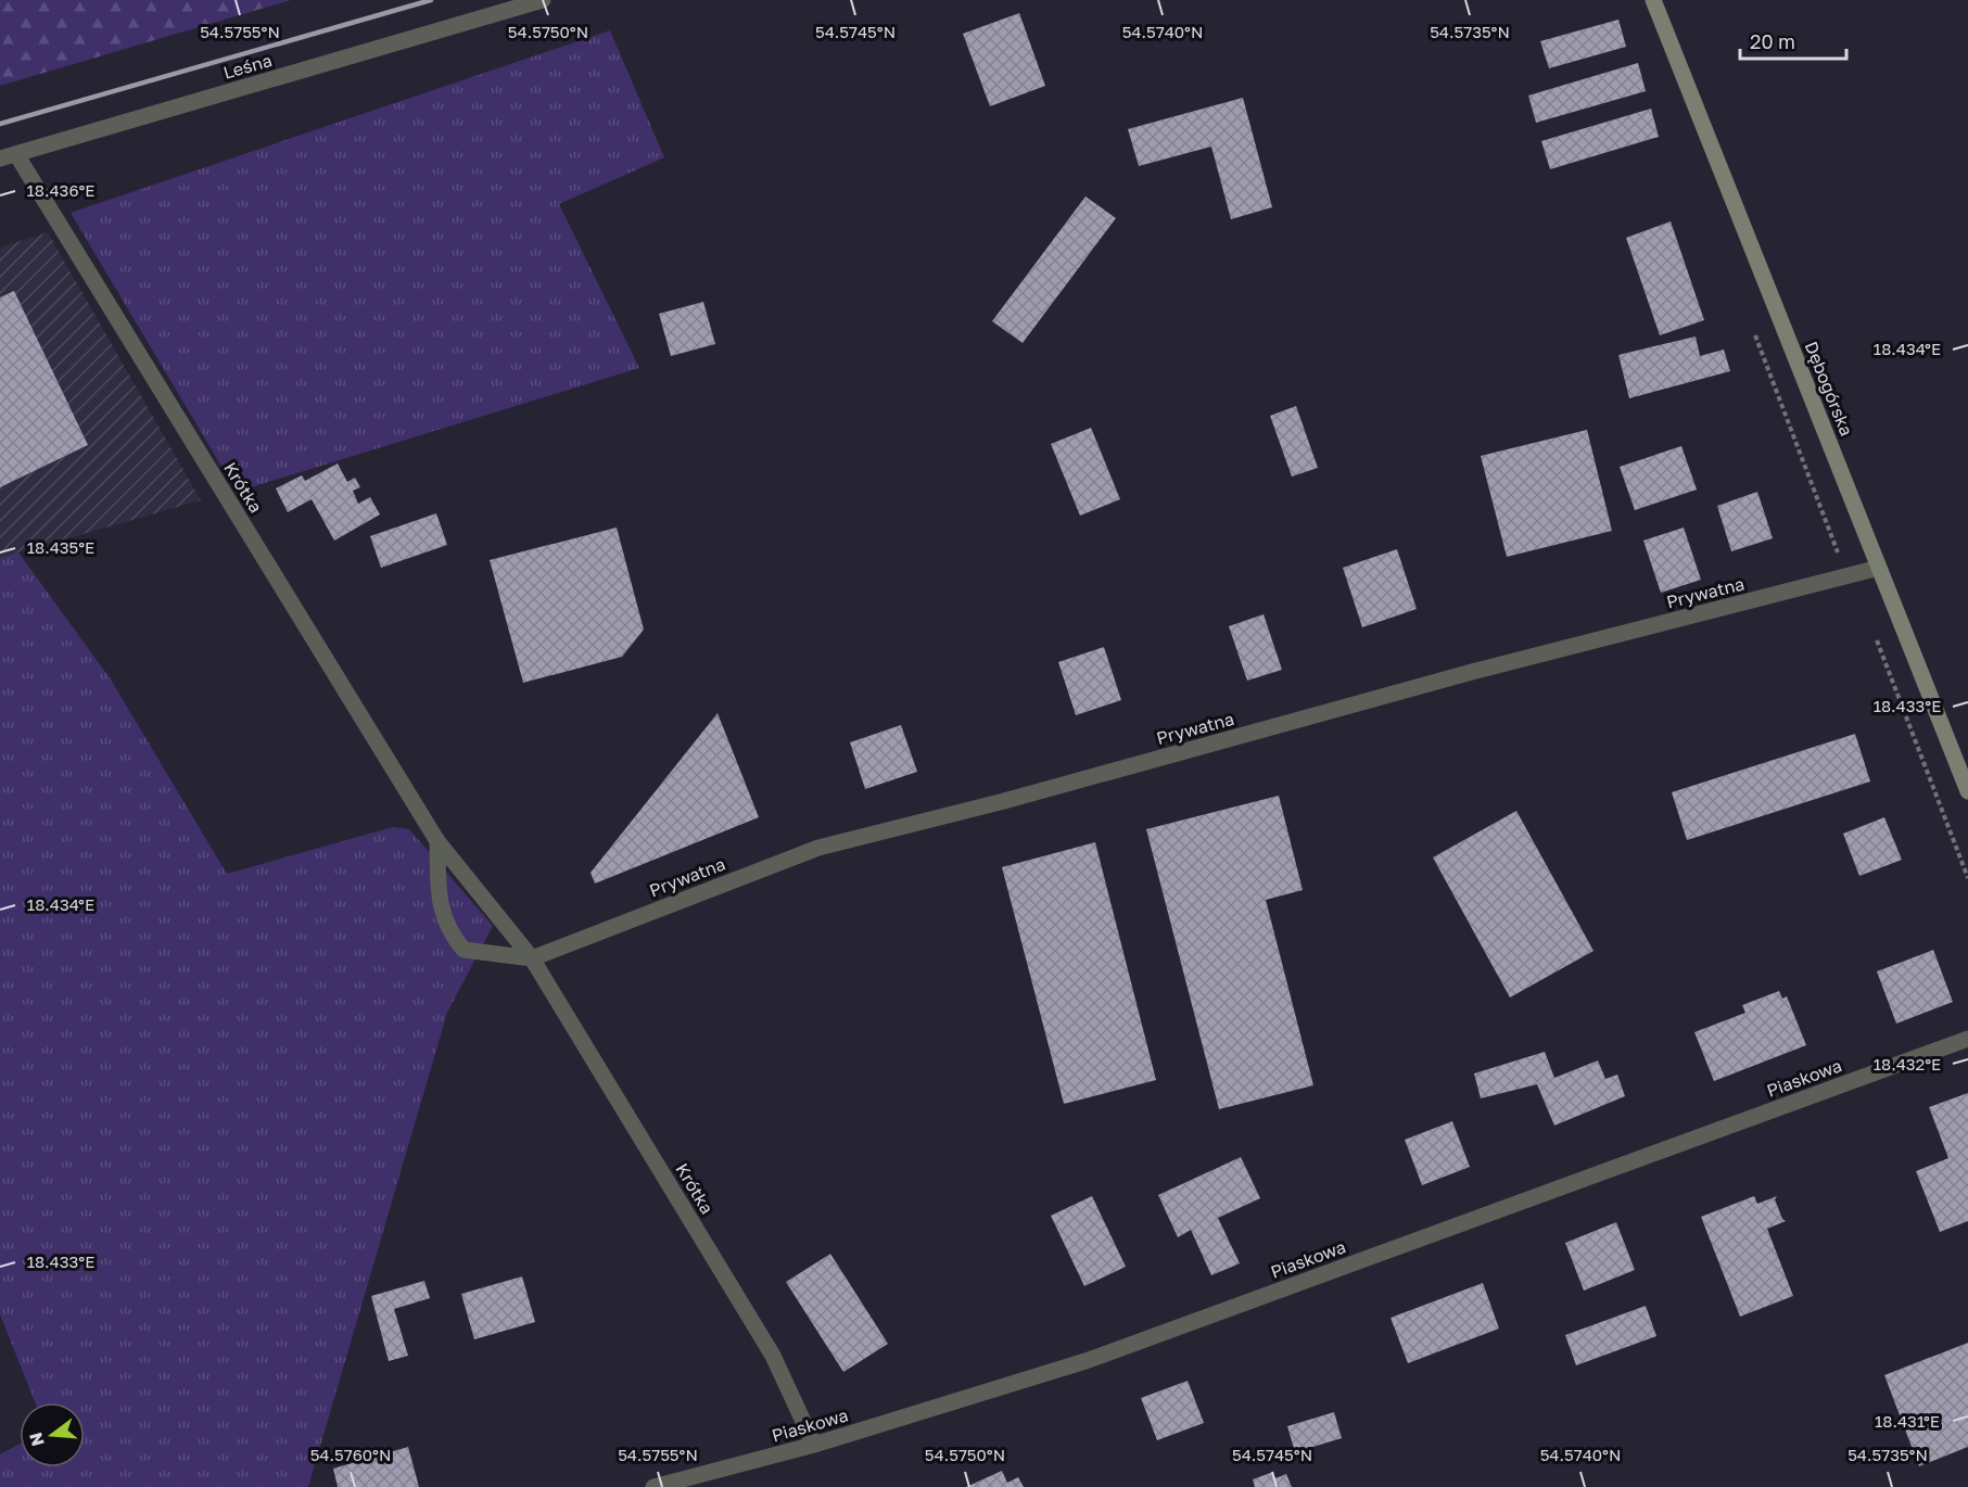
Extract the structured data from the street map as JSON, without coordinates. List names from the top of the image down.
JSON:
{
  "streets": {
    "street": [
      "Leśna",
      "Dębogórska",
      "Krótka",
      "Prywatna",
      "Piaskowa"
    ]
  },
  "crossings": [
    ["Leśna", "Krótka"],
    ["Dębogórska", "Prywatna"],
    ["Krótka", "Prywatna"],
    ["Krótka", "Piaskowa"]
  ],
  "scale_bar": "20 m",
  "north": "left",
  "coordinates": [
    "54.5755°N",
    "54.5750°N",
    "54.5745°N",
    "54.5740°N",
    "54.5735°N",
    "18.436°E",
    "18.434°E",
    "18.435°E",
    "18.433°E",
    "18.432°E",
    "18.431°E",
    "54.5760°N"
  ]
}
